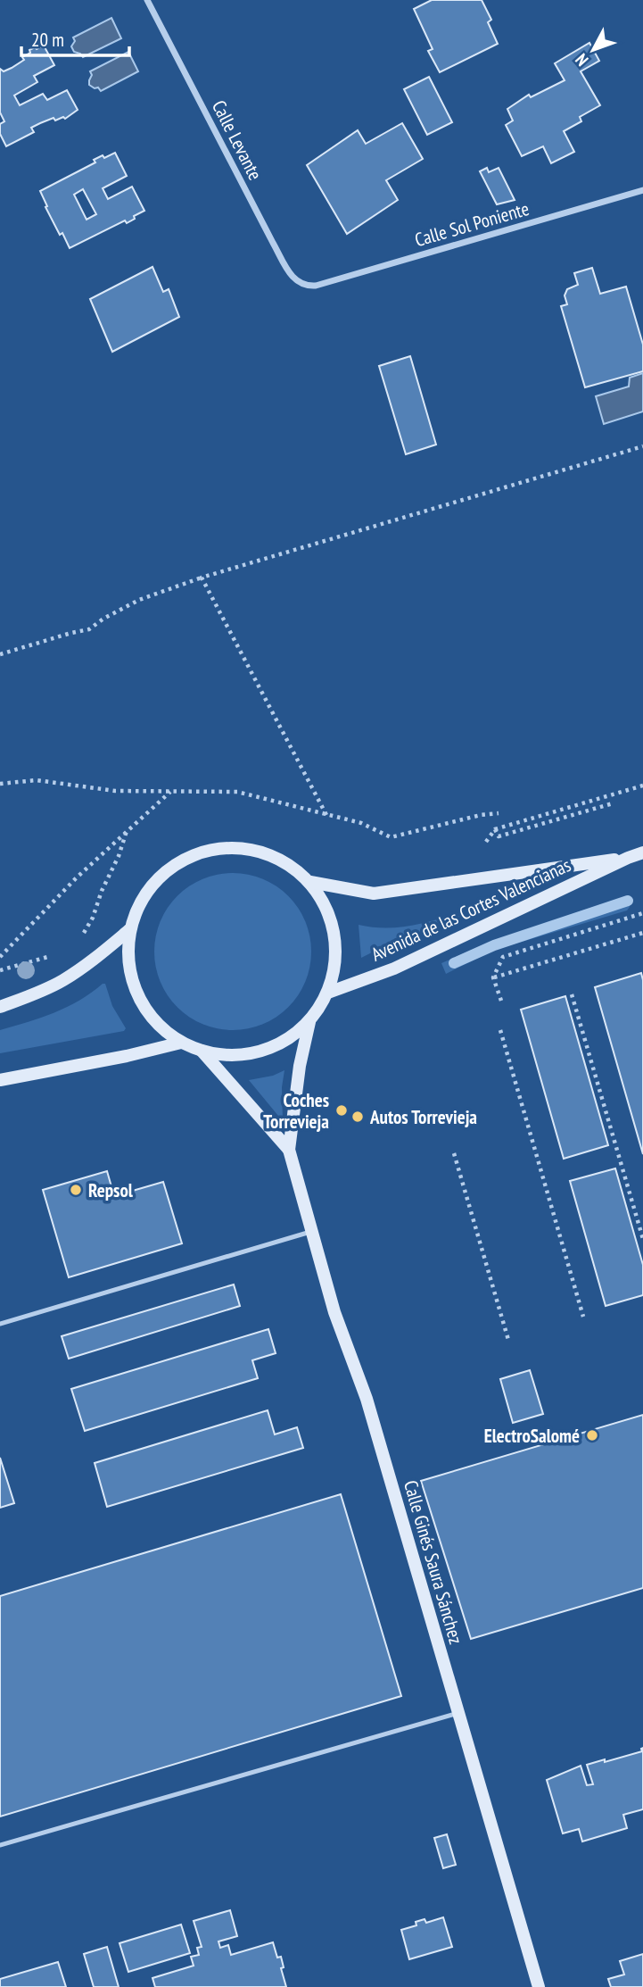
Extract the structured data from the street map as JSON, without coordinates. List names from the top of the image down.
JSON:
{
  "streets": {
    "main road": ["Avenida de las Cortes Valencianas", "Calle Ginés Saura Sánchez"],
    "street": ["Calle Levante", "Calle Sol Poniente"]
  },
  "crossings": [
    ["Calle Levante", "Calle Sol Poniente"]
  ],
  "places": [
    "Coches Torrevieja",
    "Autos Torrevieja",
    "Repsol",
    "ElectroSalomé"
  ],
  "scale_bar": "20 m",
  "north": "bottom left"
}
